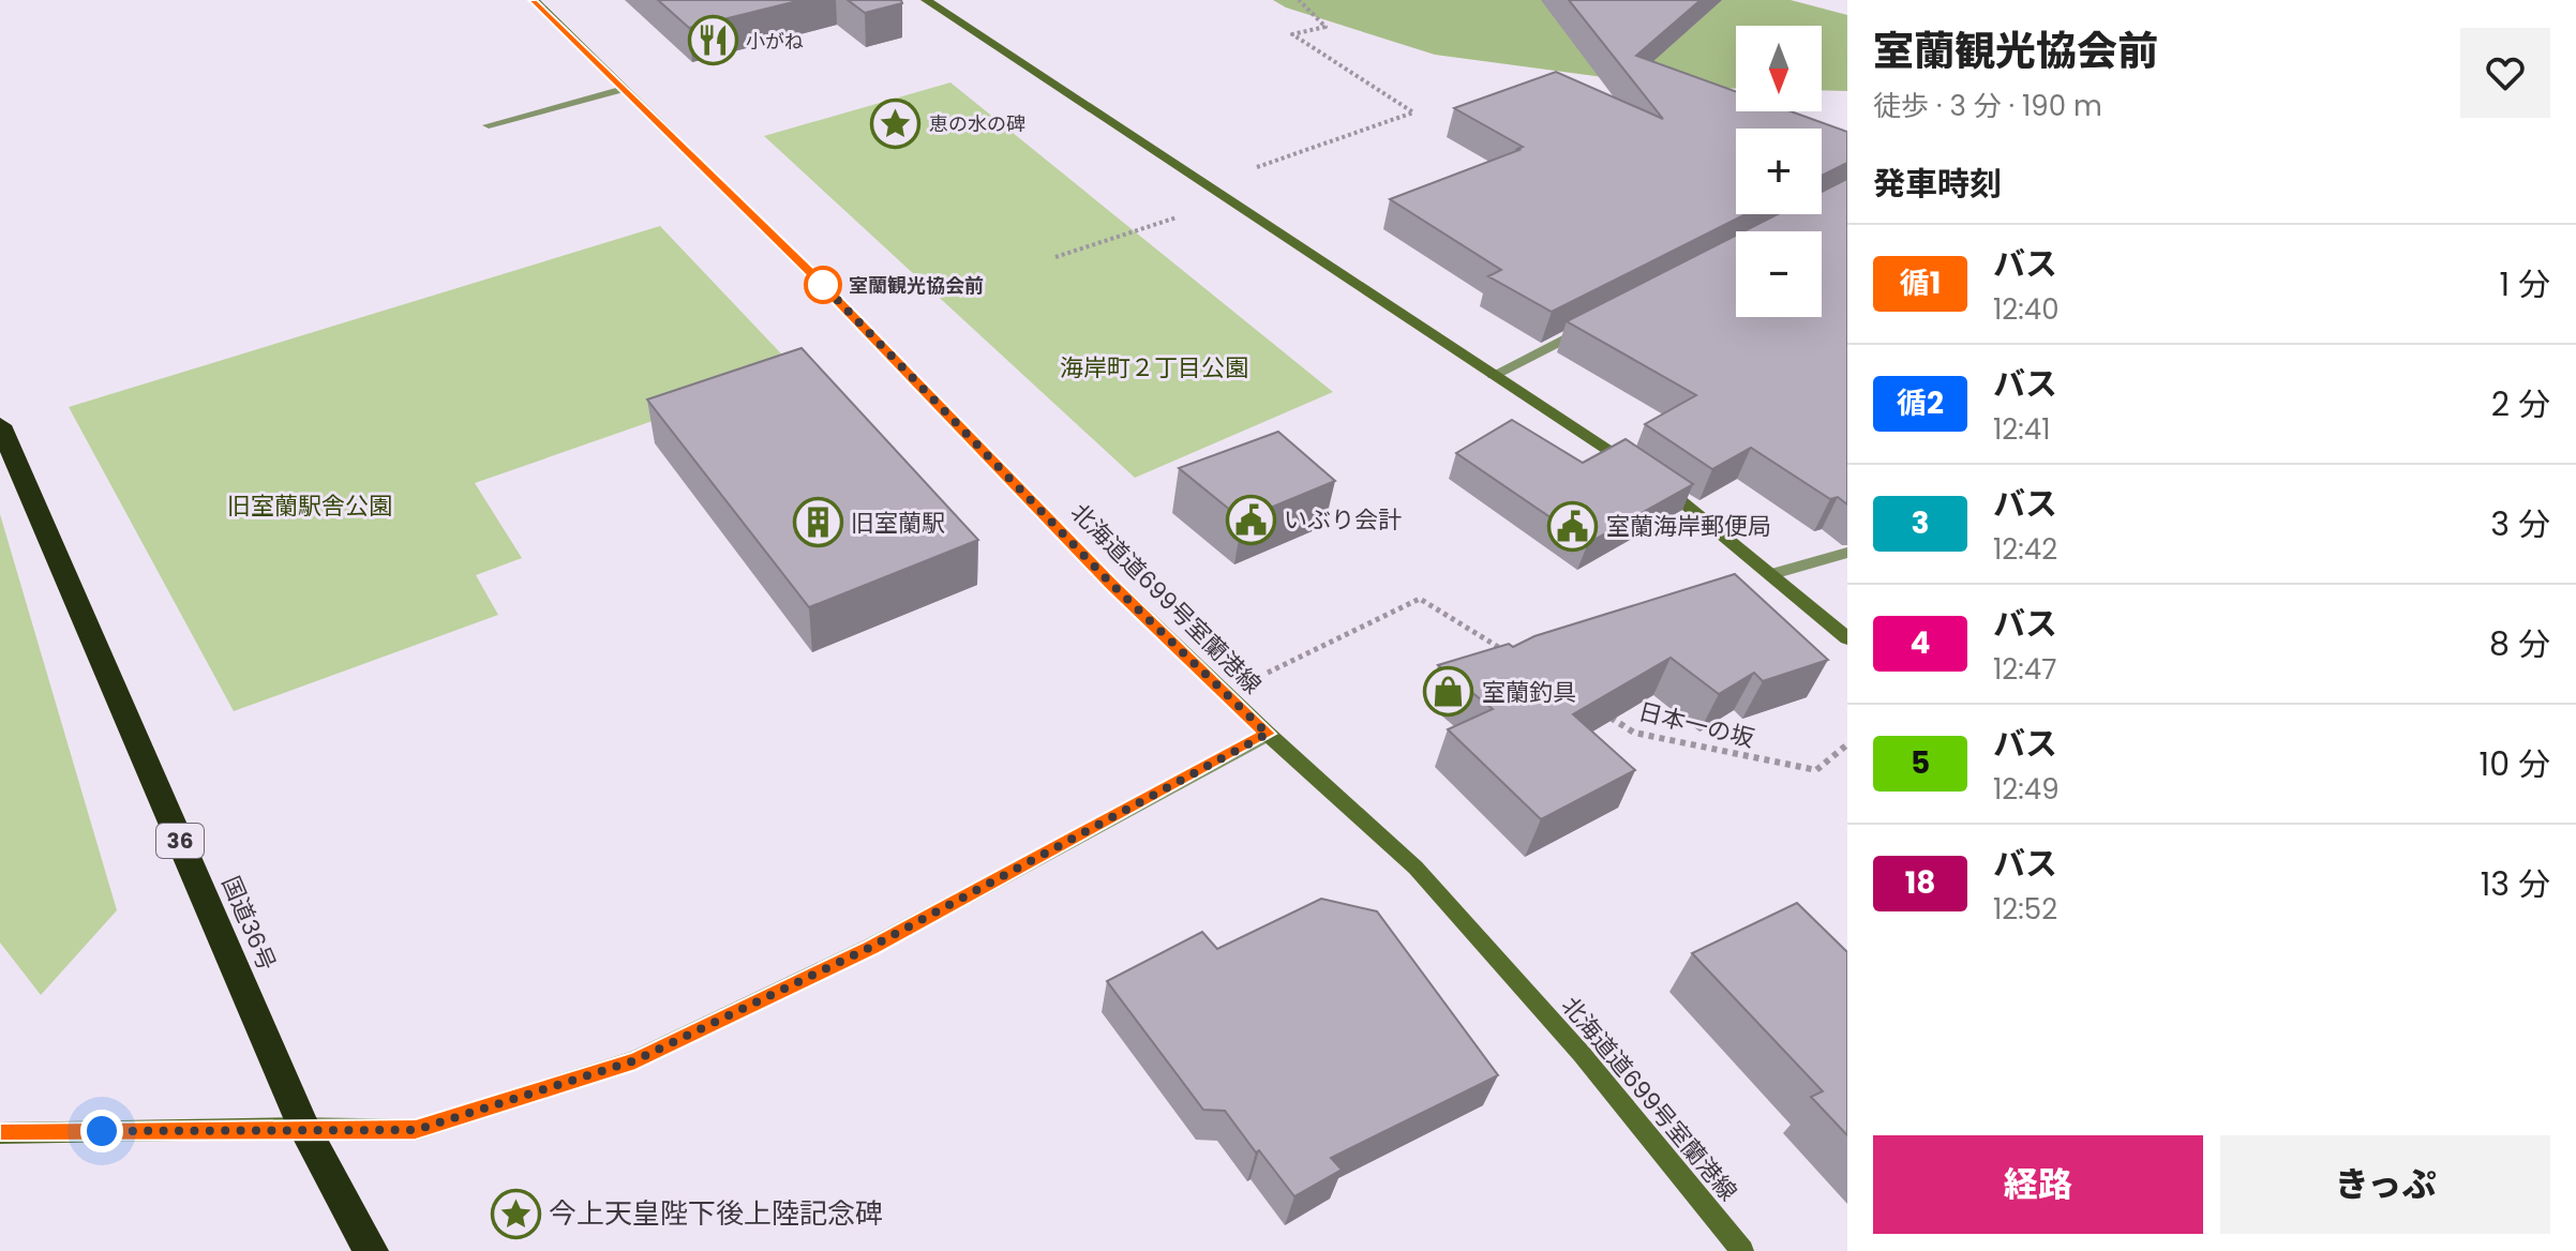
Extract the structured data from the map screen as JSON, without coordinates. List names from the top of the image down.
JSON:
{
  "streets": {
    "highway": ["36", "国道36号"],
    "main road": ["北海道道699号室蘭港線"],
    "path": ["日本一の坂"]
  },
  "parks": ["海岸町２丁目公園", "旧室蘭駅舎公園"],
  "places": {
    "restaurant": ["小がね"],
    "place": ["恵の水の碑", "今上天皇陛下後上陸記念碑"],
    "other": ["室蘭観光協会前"],
    "public building": ["いぶり会計", "室蘭海岸郵便局"],
    "building": ["旧室蘭駅"],
    "shop": ["室蘭釣具"]
  },
  "lines": ["bus line 循1"],
  "north": "bottom",
  "page": {
    "heading": [
      ["室蘭観光協会前", "徒歩 · 3 分 · 190 m"],
      "発車時刻"
    ],
    "map_buttons": ["+", "−"],
    "list": [
      {
        "mark": "循1",
        "name": "バス",
        "note": "12:40",
        "value": "1 分"
      },
      {
        "mark": "循2",
        "name": "バス",
        "note": "12:41",
        "value": "2 分"
      },
      {
        "mark": "3",
        "name": "バス",
        "note": "12:42",
        "value": "3 分"
      },
      {
        "mark": "4",
        "name": "バス",
        "note": "12:47",
        "value": "8 分"
      },
      {
        "mark": "5",
        "name": "バス",
        "note": "12:49",
        "value": "10 分"
      },
      {
        "mark": "18",
        "name": "バス",
        "note": "12:52",
        "value": "13 分"
      }
    ],
    "buttons": ["経路", "きっぷ"]
  }
}
